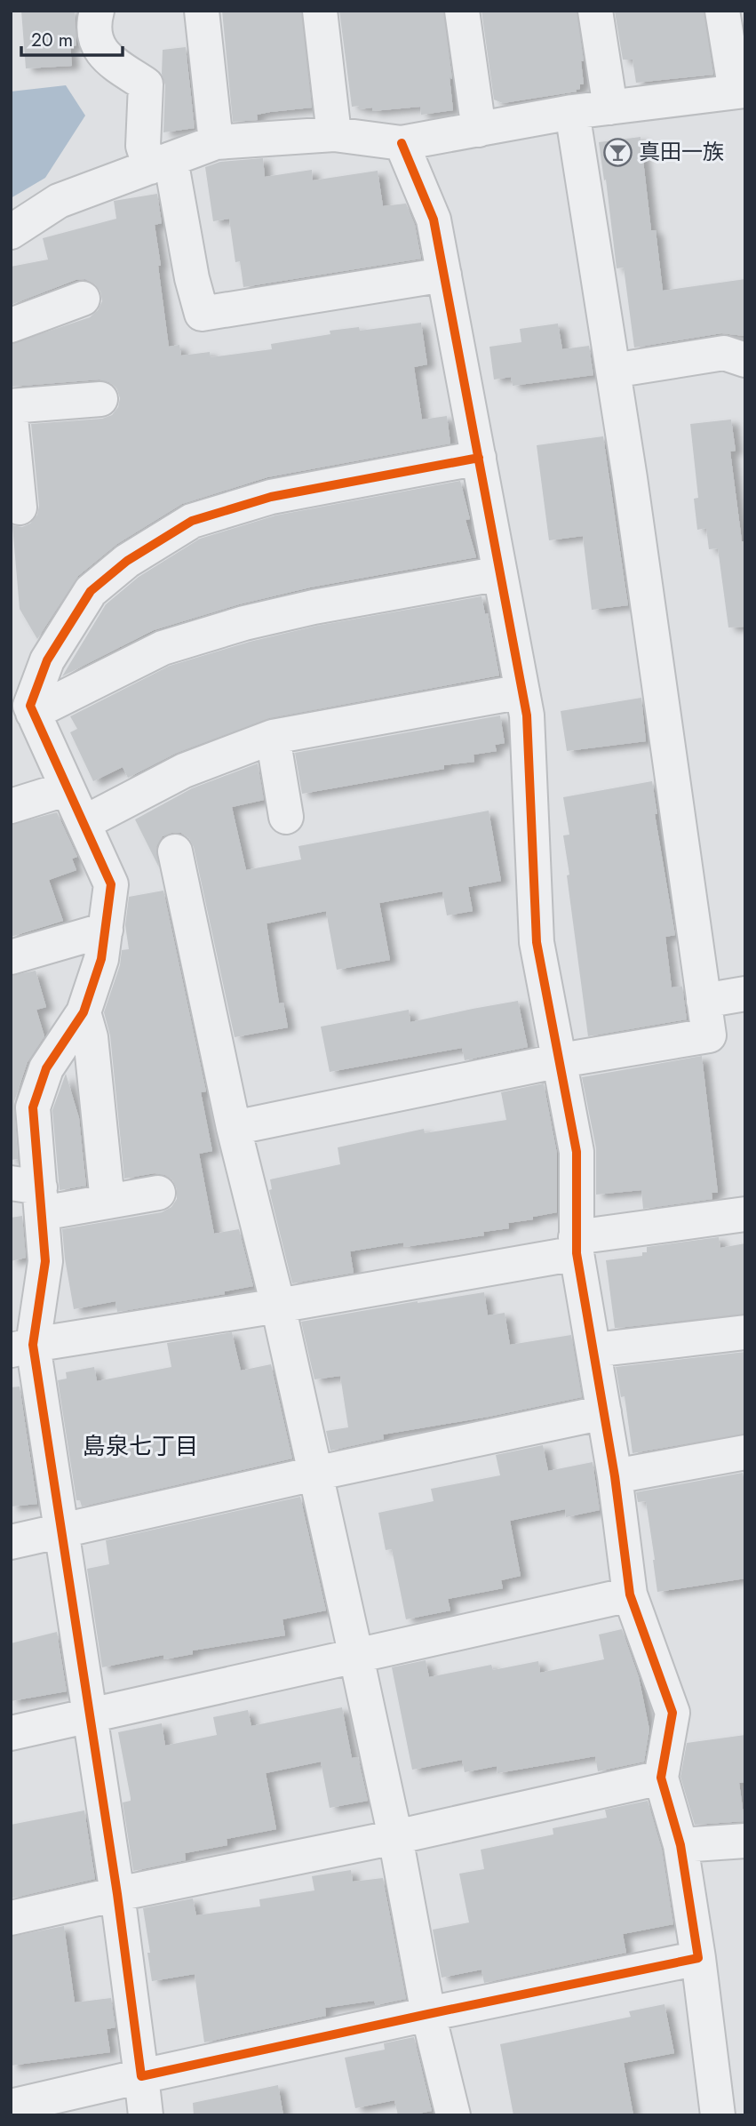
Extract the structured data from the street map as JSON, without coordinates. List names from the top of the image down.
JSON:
{
  "districts": ["島泉七丁目"],
  "places": {
    "bar": ["真田一族"]
  },
  "scale_bar": "20 m"
}
